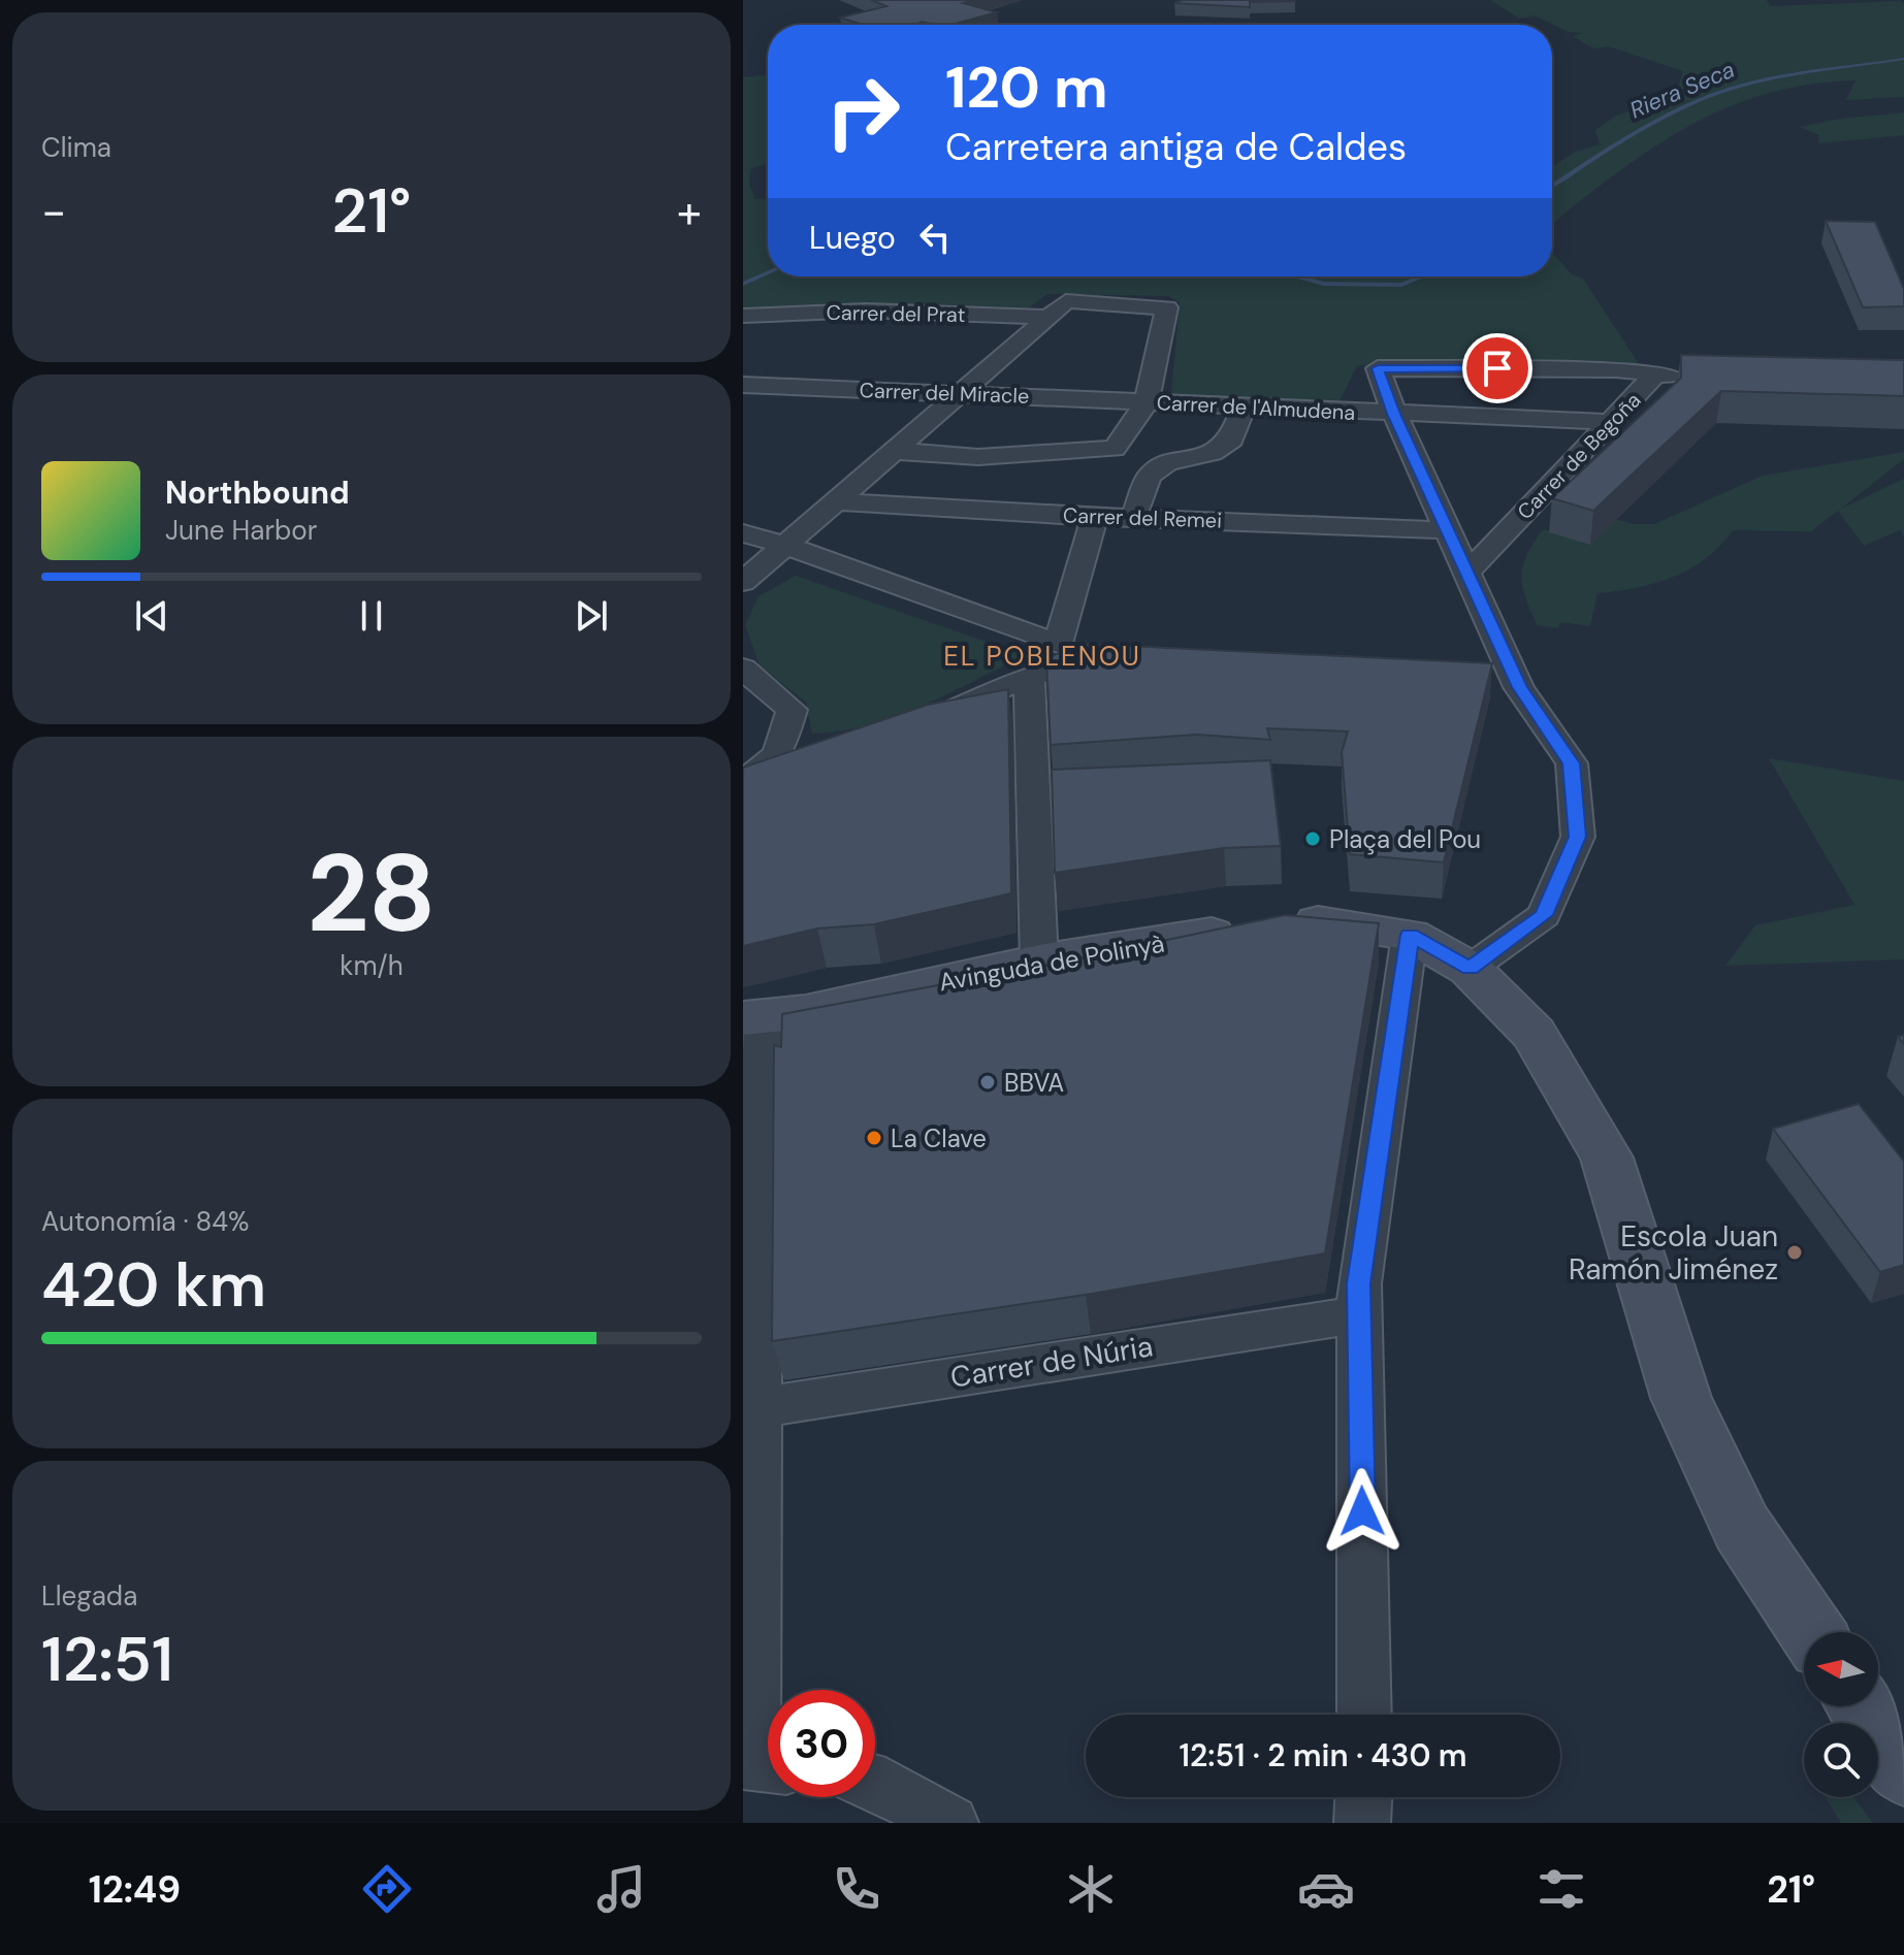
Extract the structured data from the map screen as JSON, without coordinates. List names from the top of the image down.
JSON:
{
  "streets": {
    "street": [
      "Carrer del Prat",
      "Carrer del Miracle",
      "Carrer de l'Almudena",
      "Carrer de Begoña",
      "Carrer del Remei",
      "Avinguda de Polinyà",
      "Carrer de Núria"
    ]
  },
  "crossings": [
    ["Carrer del Miracle", "Carrer de l'Almudena"],
    ["Carrer de l'Almudena", "Carrer de Begoña"]
  ],
  "districts": ["EL POBLENOU"],
  "water": ["Riera Seca"],
  "places": [
    "Plaça del Pou",
    "BBVA",
    "La Clave",
    "Escola Juan Ramón Jiménez"
  ],
  "north": "left",
  "page": {
    "tile": [
      "Clima",
      ["28", "km/h"],
      ["Autonomía · 84%", "420 km"],
      ["Llegada", "12:51"]
    ],
    "turn": ["120 m", "Carretera antiga de Caldes"],
    "heat": ["−", "21°", "+"],
    "then": "Luego",
    "song": ["Northbound", "June Harbor"],
    "limit": "30",
    "trip": "12:51 · 2 min · 430 m",
    "tabs": ["12:49", "21°"]
  }
}
